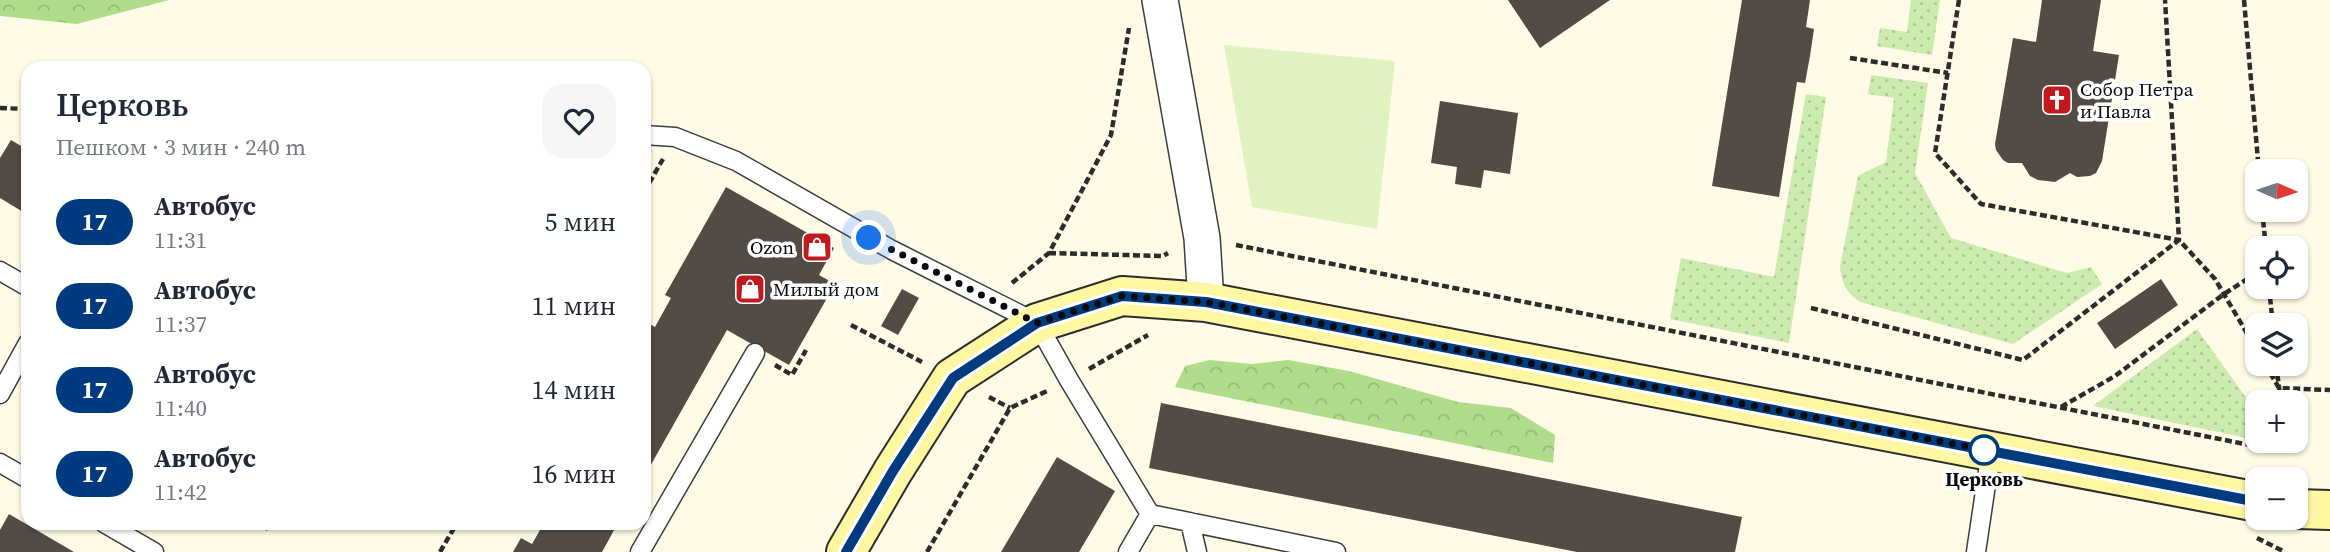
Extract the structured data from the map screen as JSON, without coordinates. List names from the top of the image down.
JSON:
{
  "places": {
    "church": ["Собор Петра и Павла"],
    "shop": ["Ozon", "Милый дом"],
    "other": ["Церковь"]
  },
  "lines": ["bus line 17"],
  "north": "right",
  "page": {
    "heading": ["Церковь", "Пешком · 3 мин · 240 m"],
    "map_buttons": ["+", "−"],
    "list": [
      {
        "mark": "17",
        "name": "Автобус",
        "note": "11:31",
        "value": "5 мин"
      },
      {
        "mark": "17",
        "name": "Автобус",
        "note": "11:37",
        "value": "11 мин"
      },
      {
        "mark": "17",
        "name": "Автобус",
        "note": "11:40",
        "value": "14 мин"
      },
      {
        "mark": "17",
        "name": "Автобус",
        "note": "11:42",
        "value": "16 мин"
      }
    ]
  }
}
